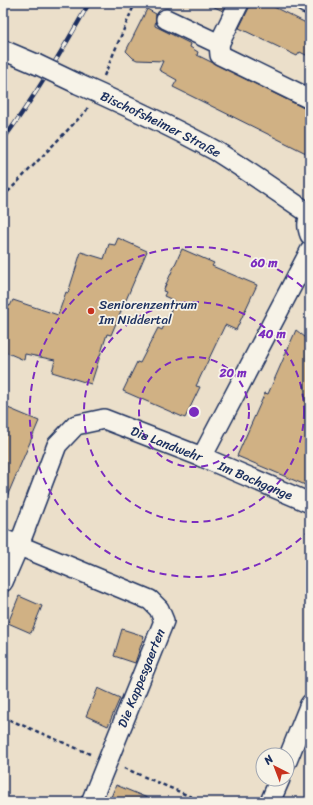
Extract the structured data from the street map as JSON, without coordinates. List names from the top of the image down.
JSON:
{
  "streets": {
    "street": [
      "Bischofsheimer Straße",
      "Die Landwehr",
      "Im Bachgange",
      "Die Kappesgaerten"
    ]
  },
  "crossings": [
    ["Die Landwehr", "Im Bachgange"],
    ["Die Landwehr", "Die Kappesgaerten"]
  ],
  "places": ["Seniorenzentrum Im Niddertal"],
  "north": "top left",
  "rings": ["60 m", "40 m", "20 m"]
}
